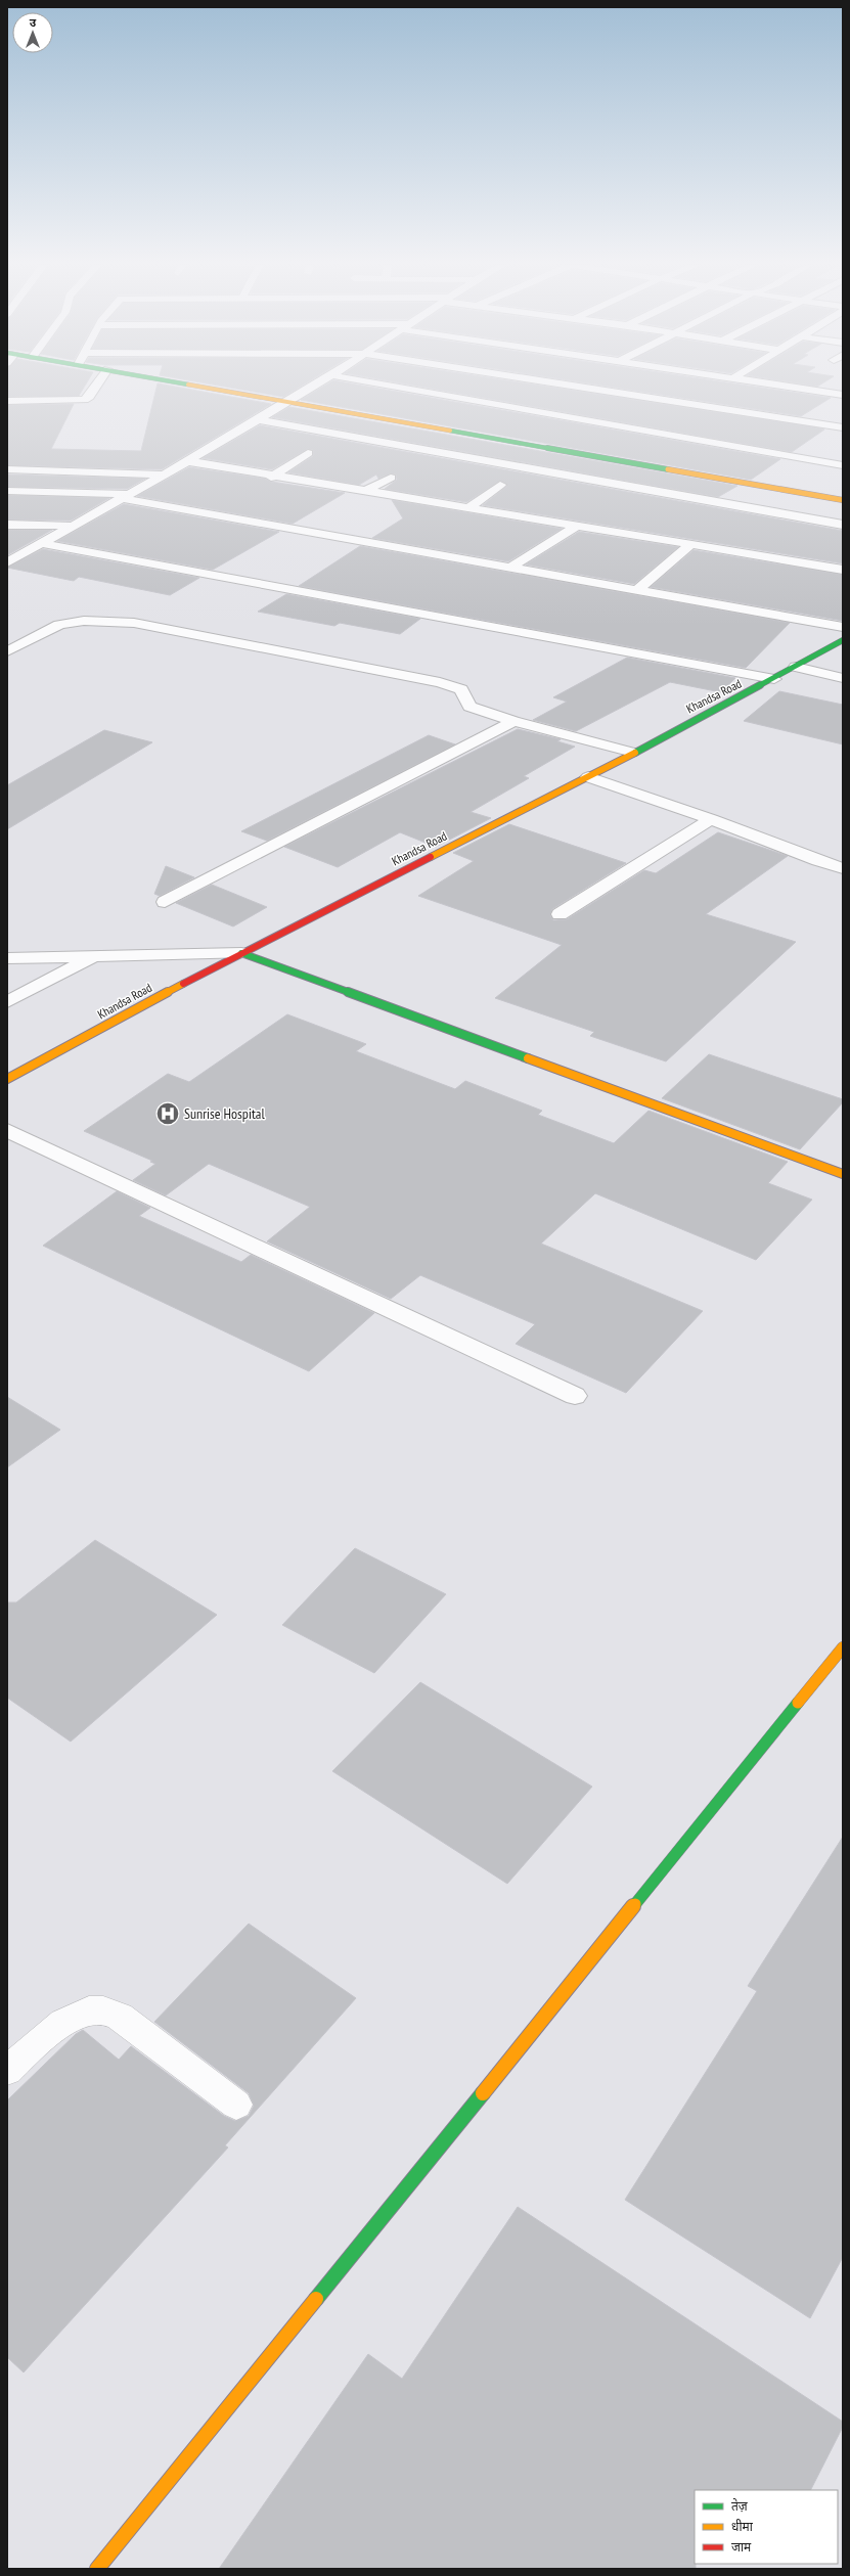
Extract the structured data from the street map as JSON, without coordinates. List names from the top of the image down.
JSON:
{
  "streets": {
    "street": ["Khandsa Road"]
  },
  "places": {
    "hospital": ["Sunrise Hospital"]
  },
  "legend": ["तेज़", "धीमा", "जाम"],
  "north": "top"
}
